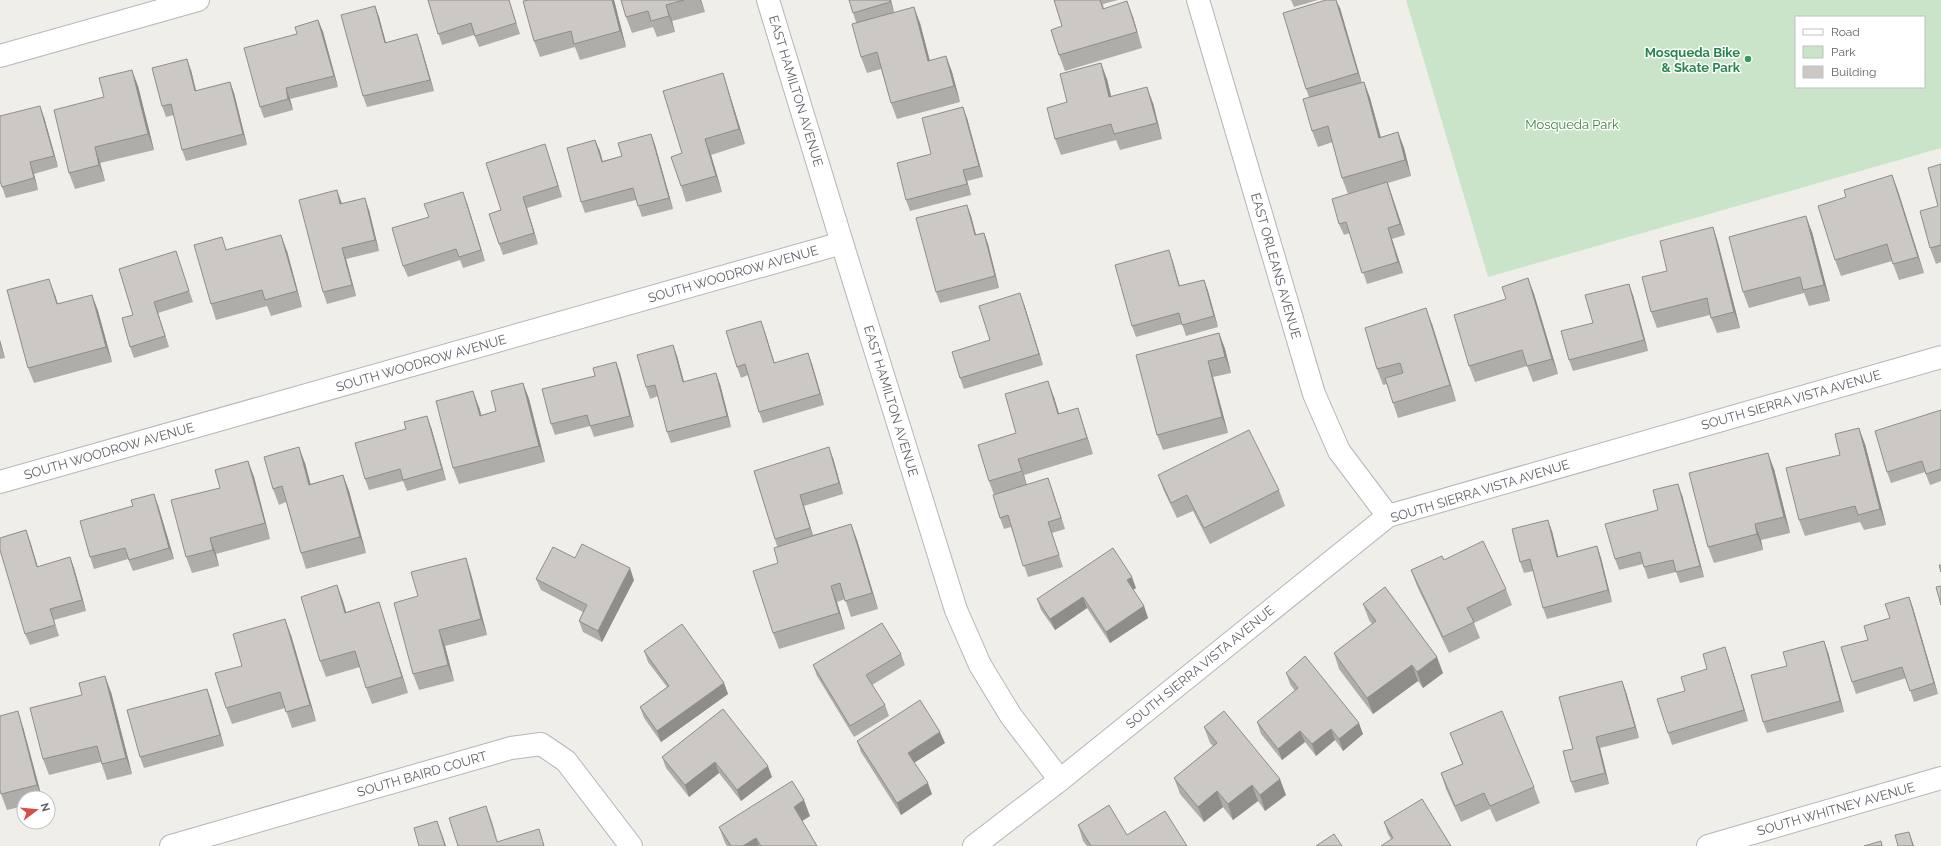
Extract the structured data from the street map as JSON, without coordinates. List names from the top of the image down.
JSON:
{
  "streets": {
    "street": [
      "EAST HAMILTON AVENUE",
      "EAST ORLEANS AVENUE",
      "SOUTH WOODROW AVENUE",
      "SOUTH SIERRA VISTA AVENUE",
      "SOUTH BAIRD COURT",
      "SOUTH WHITNEY AVENUE"
    ]
  },
  "crossings": [
    ["EAST HAMILTON AVENUE", "SOUTH WOODROW AVENUE"],
    ["EAST HAMILTON AVENUE", "SOUTH SIERRA VISTA AVENUE"],
    ["EAST ORLEANS AVENUE", "SOUTH SIERRA VISTA AVENUE"]
  ],
  "parks": ["Mosqueda Park"],
  "places": ["Mosqueda Bike & Skate Park"],
  "legend": ["Road", "Park", "Building"],
  "north": "right"
}
